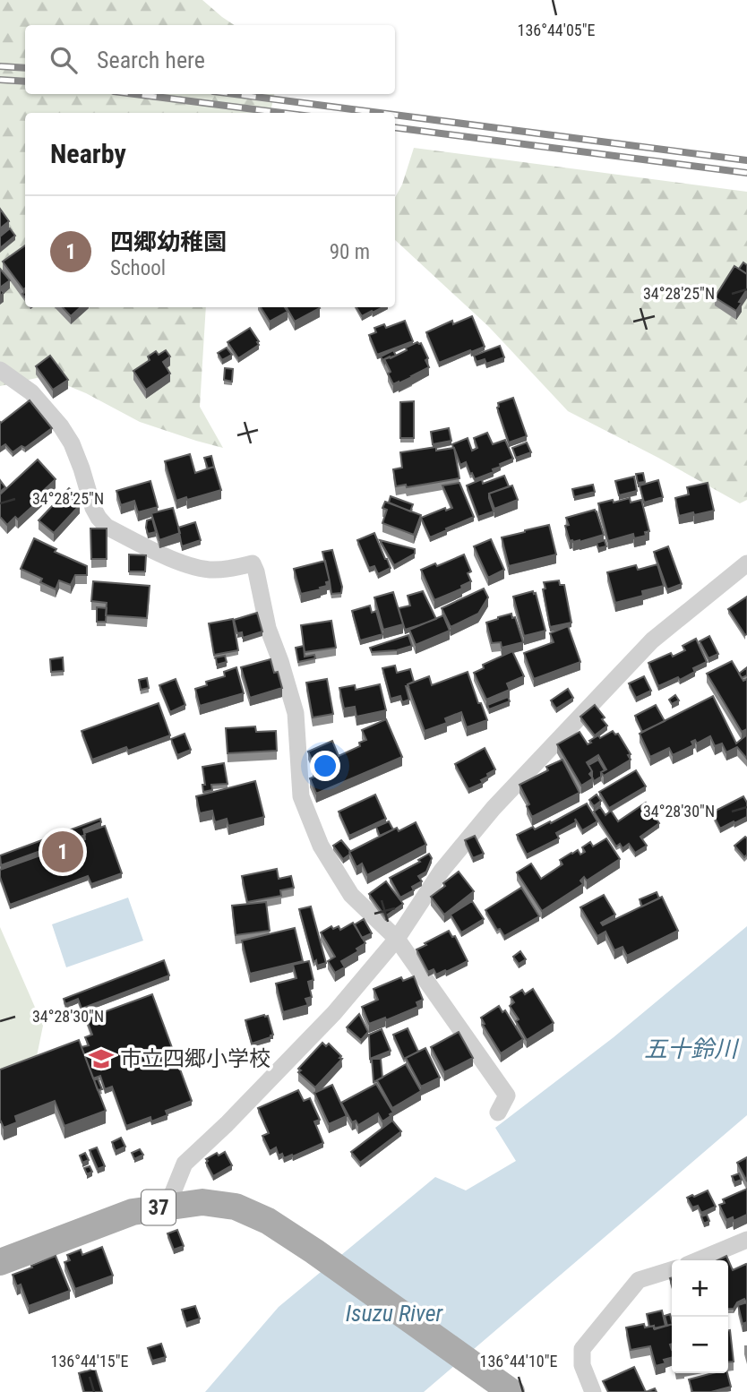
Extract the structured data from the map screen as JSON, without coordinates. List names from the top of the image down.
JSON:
{
  "streets": {
    "main road": ["37"]
  },
  "water": ["五十鈴川", "Isuzu River"],
  "places": {
    "school or university": ["市立四郷小学校"]
  },
  "page": {
    "search": "Search here",
    "heading": "Nearby",
    "list": [
      {
        "mark": "1",
        "name": "四郷幼稚園",
        "note": "School",
        "value": "90 m"
      }
    ],
    "pins": "1",
    "map_buttons": ["+", "−"]
  },
  "coordinates": [
    "136°44'05\"E",
    "34°28'25\"N",
    "34°28'30\"N",
    "136°44'15\"E",
    "136°44'10\"E"
  ]
}
